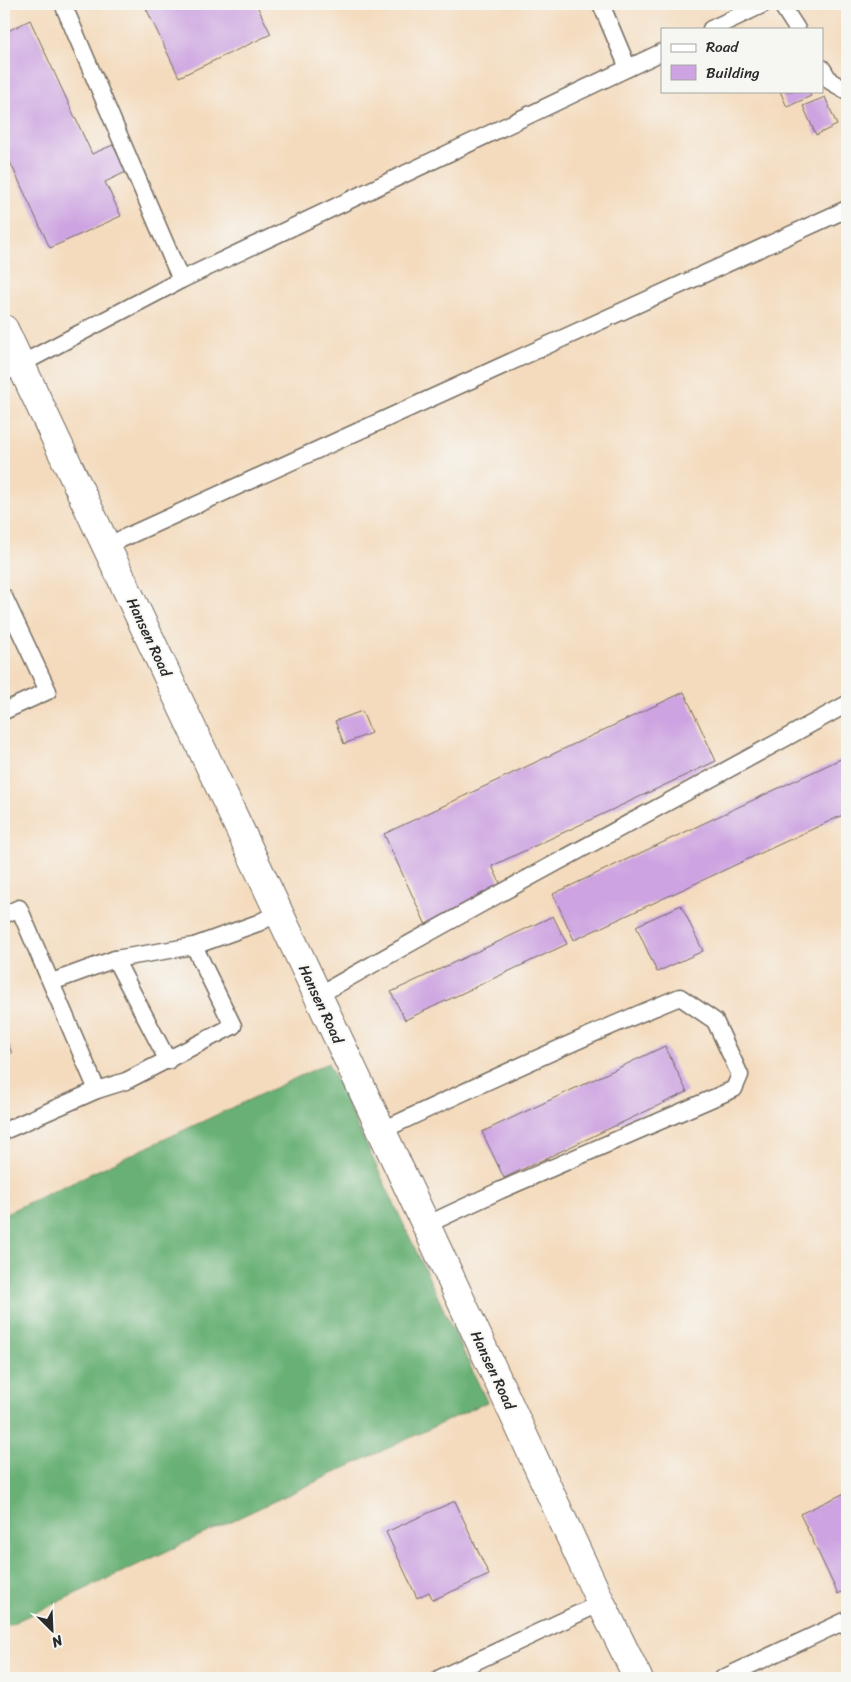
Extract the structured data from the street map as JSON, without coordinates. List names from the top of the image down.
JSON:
{
  "streets": {
    "street": ["Hansen Road"]
  },
  "legend": ["Road", "Building"],
  "north": "bottom right"
}
